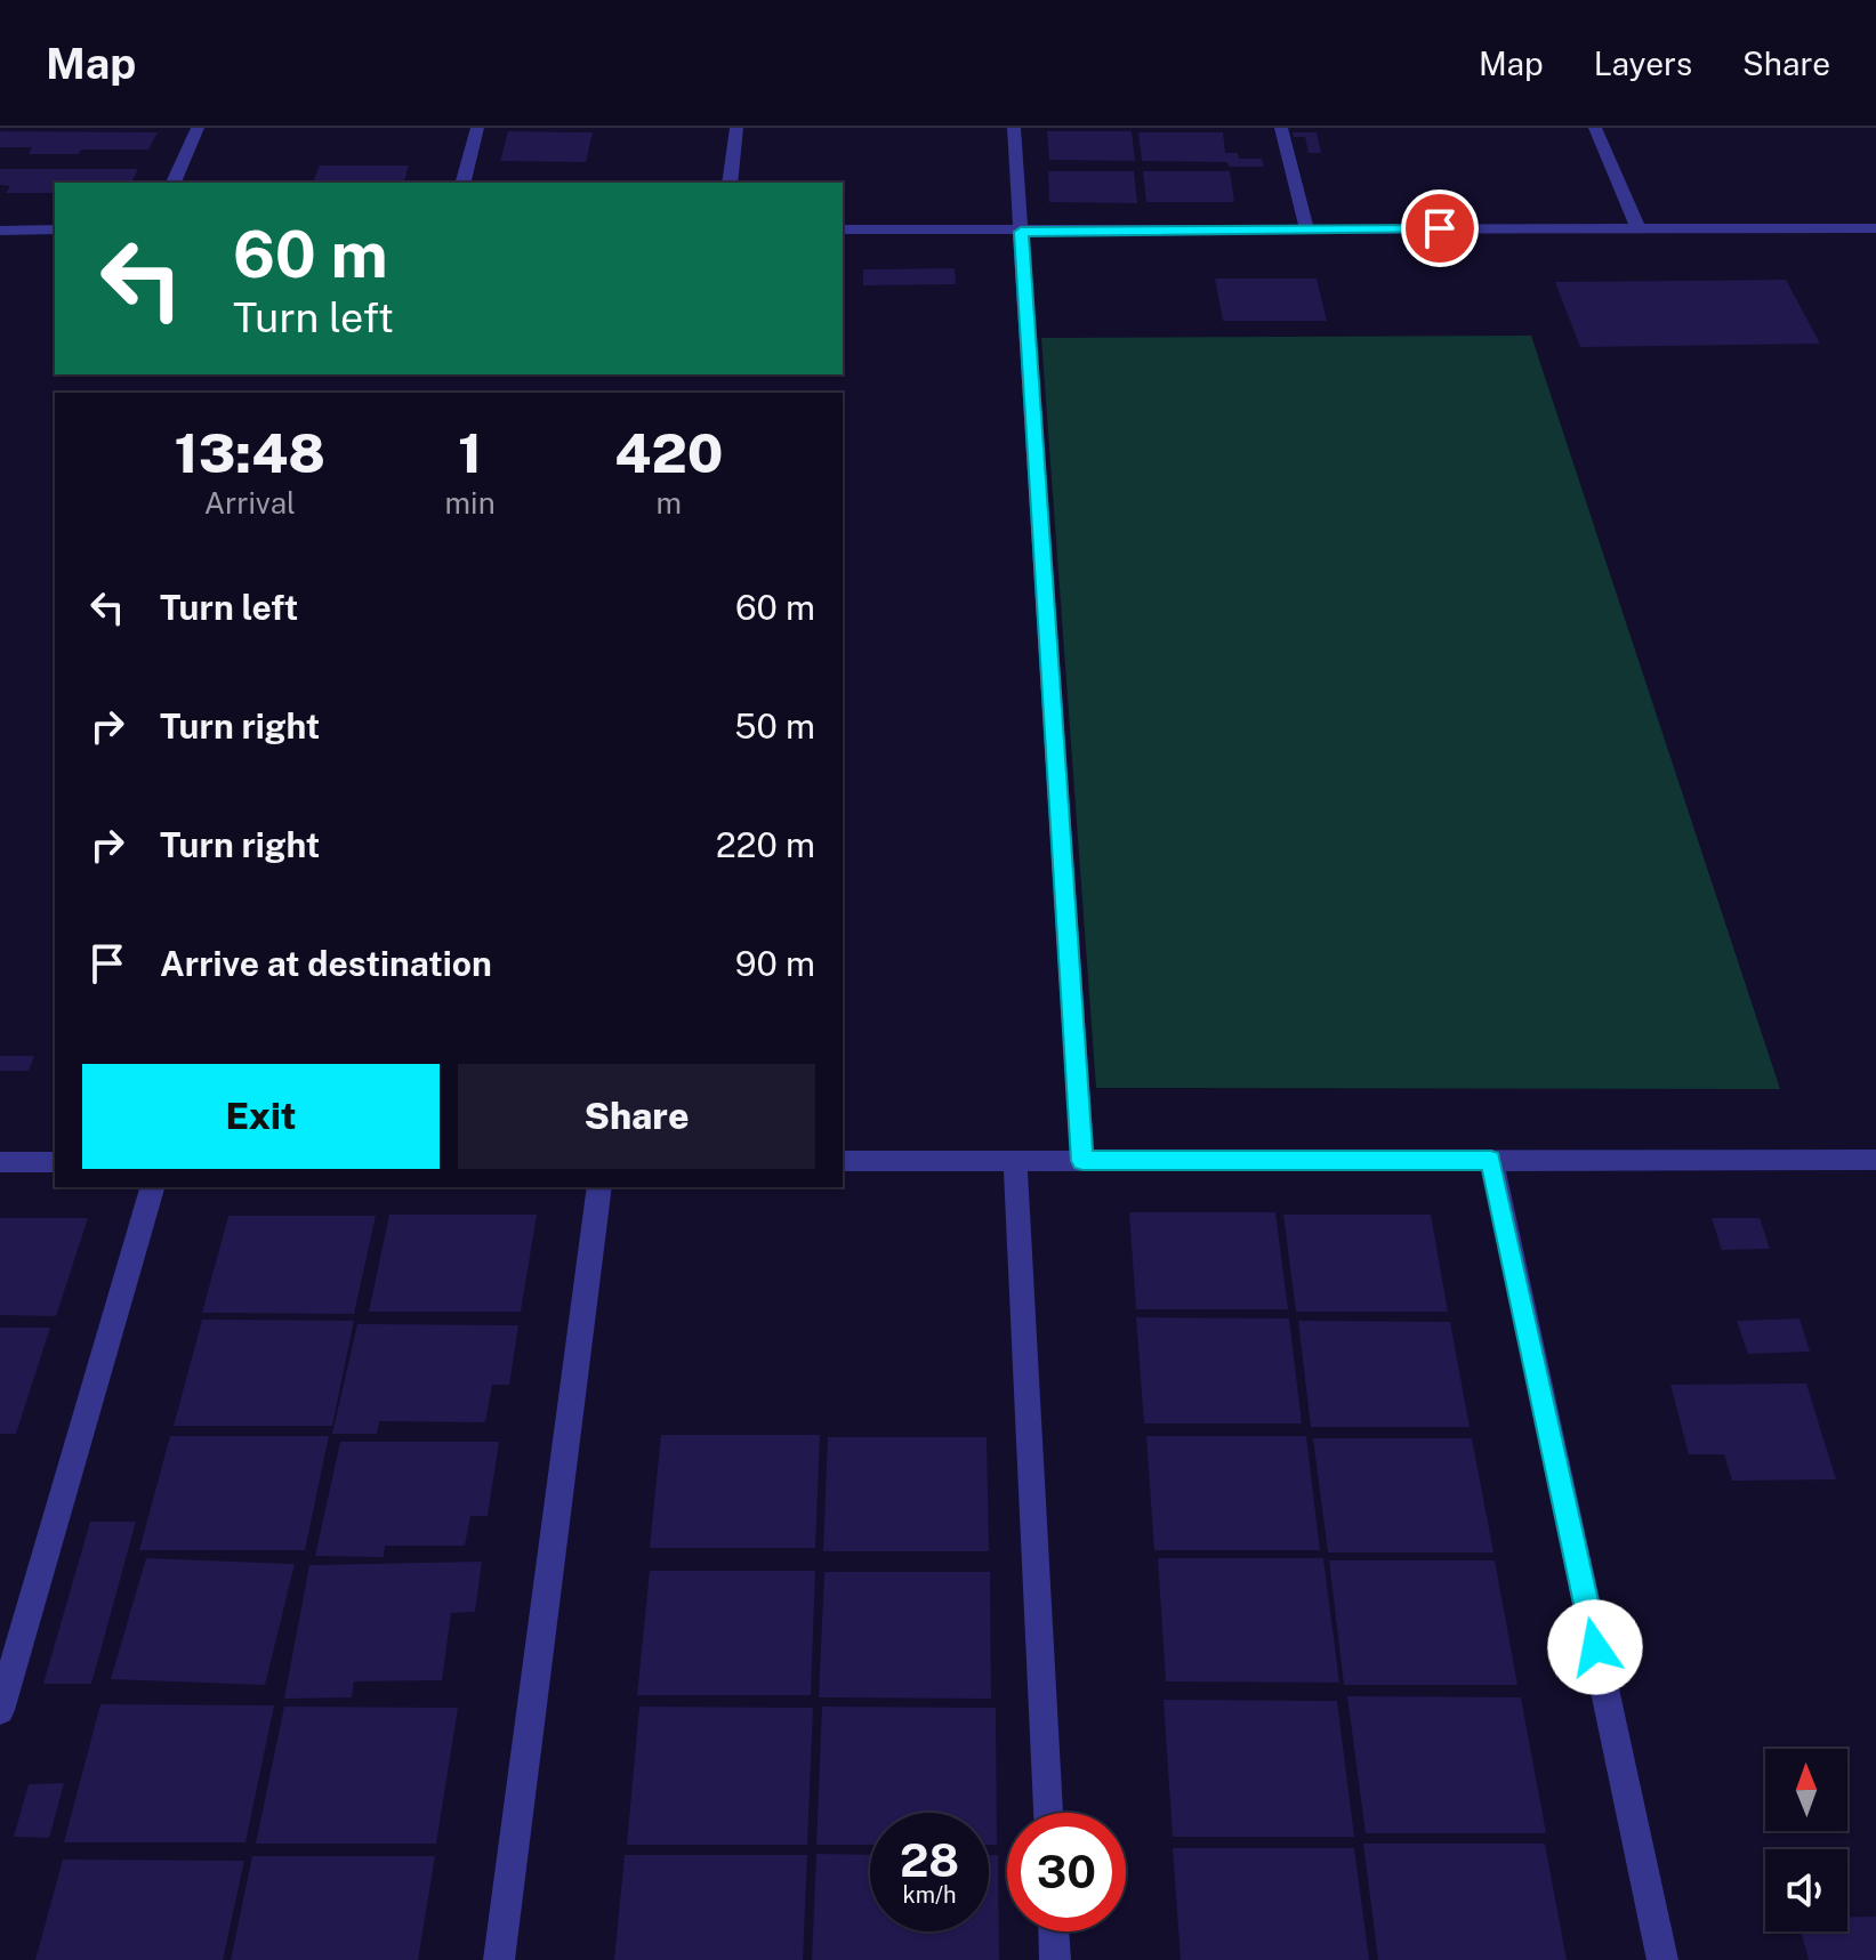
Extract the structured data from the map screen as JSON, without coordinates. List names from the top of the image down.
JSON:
{
  "north": "top",
  "page": {
    "header": "Map",
    "nav": ["Map", "Layers", "Share"],
    "turn": ["60 m", "Turn left"],
    "eta": [
      "13:48",
      "Arrival",
      "1",
      "min",
      "420",
      "m"
    ],
    "list": [
      {
        "name": "Turn left",
        "value": "60 m"
      },
      {
        "name": "Turn right",
        "value": "50 m"
      },
      {
        "name": "Turn right",
        "value": "220 m"
      },
      {
        "name": "Arrive at destination",
        "value": "90 m"
      }
    ],
    "buttons": ["Exit", "Share"],
    "speed": "28 km/h",
    "limit": "30"
  }
}
